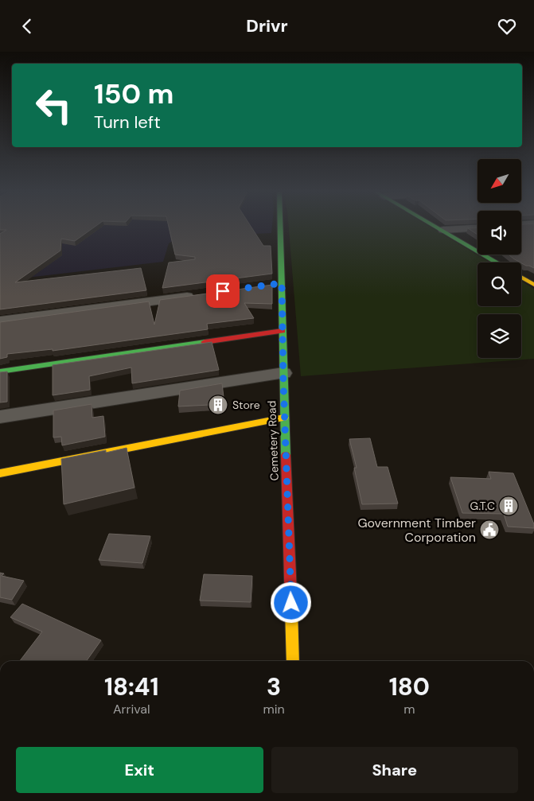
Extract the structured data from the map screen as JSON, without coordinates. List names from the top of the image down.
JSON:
{
  "streets": {
    "main road": ["Cemetery Road"]
  },
  "places": {
    "building": ["Store", "G.T.C"],
    "public building": ["Government Timber Corporation"]
  },
  "north": "bottom left",
  "page": {
    "header": "Drivr",
    "turn": ["150 m", "Turn left"],
    "eta": [
      "18:41",
      "Arrival",
      "3",
      "min",
      "180",
      "m"
    ],
    "buttons": ["Exit", "Share"]
  }
}
